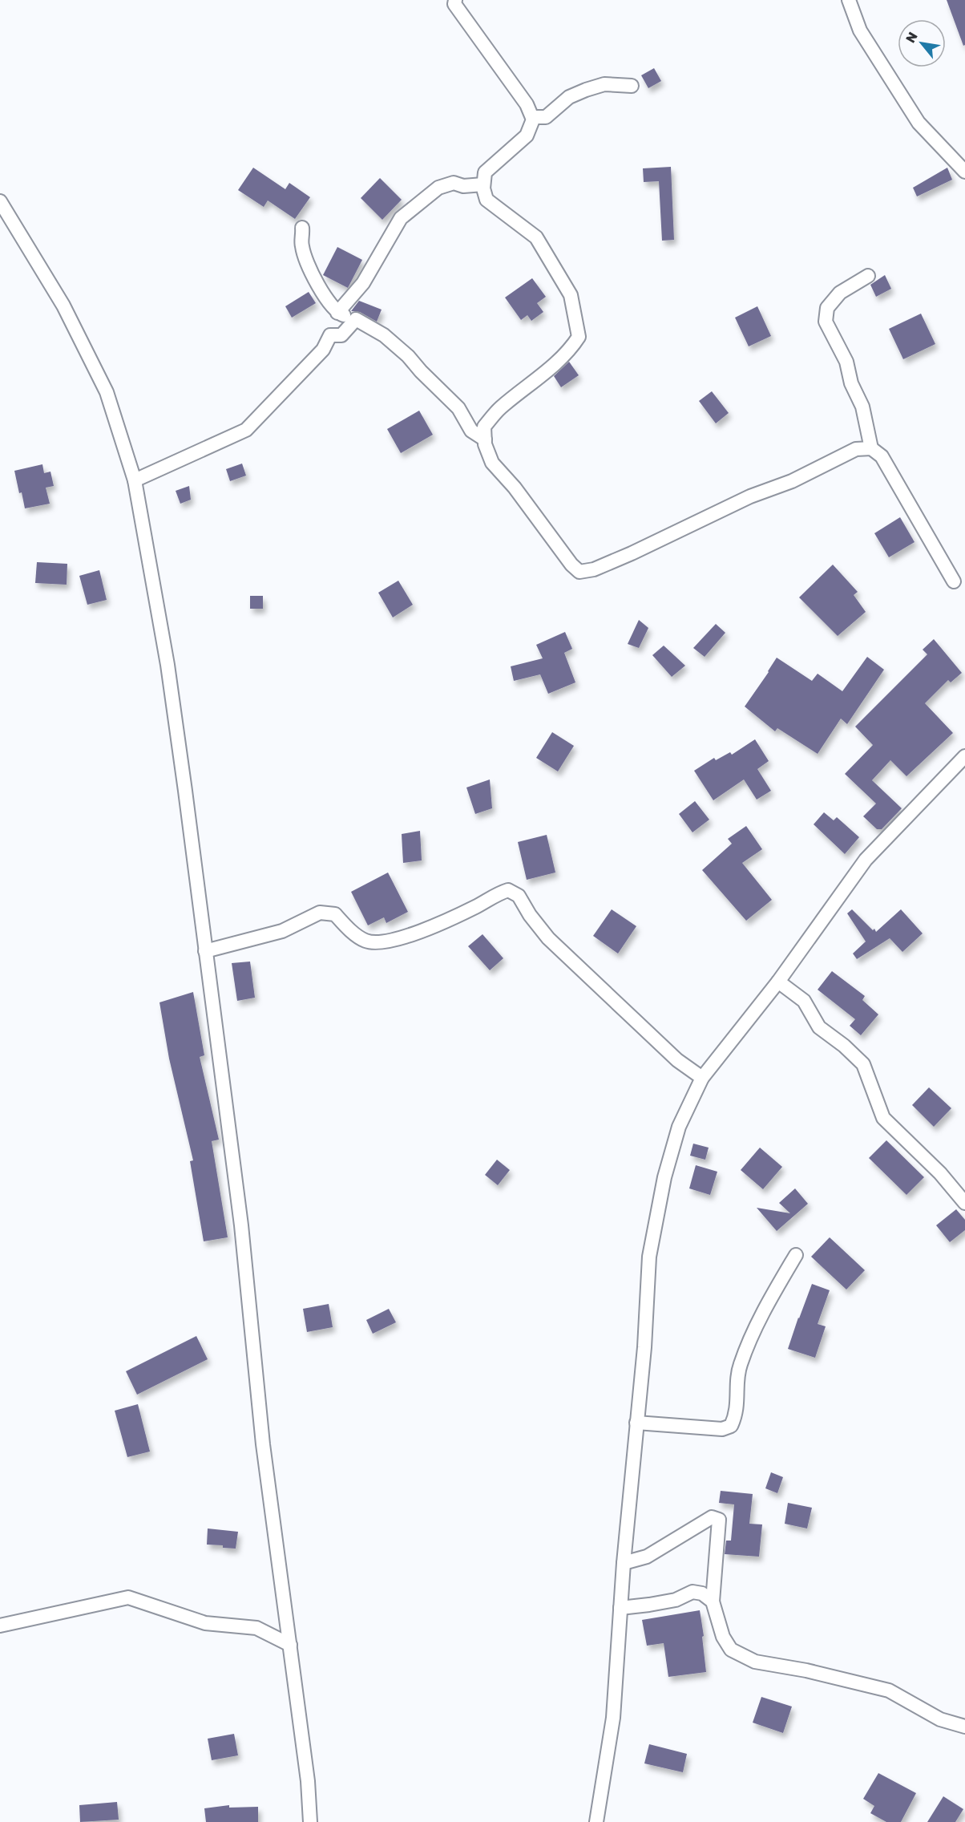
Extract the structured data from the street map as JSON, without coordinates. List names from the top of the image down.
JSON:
{
  "north": "top left"
}
